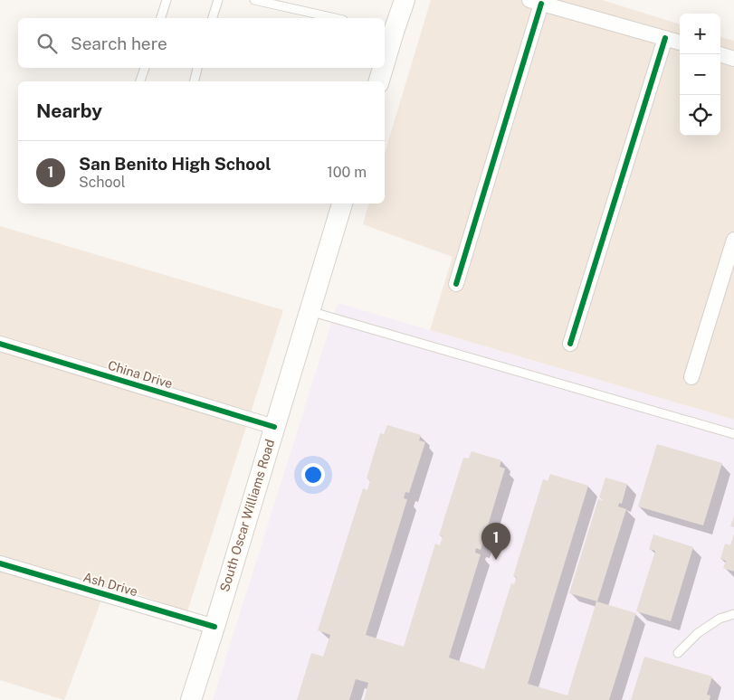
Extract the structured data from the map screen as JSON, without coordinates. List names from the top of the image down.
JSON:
{
  "streets": {
    "main road": ["South Oscar Williams Road"],
    "street": ["China Drive", "Ash Drive"]
  },
  "crossings": [
    ["China Drive", "South Oscar Williams Road"],
    ["South Oscar Williams Road", "Ash Drive"]
  ],
  "page": {
    "map_buttons": ["+", "−"],
    "search": "Search here",
    "heading": "Nearby",
    "list": [
      {
        "mark": "1",
        "name": "San Benito High School",
        "note": "School",
        "value": "100 m"
      }
    ],
    "pins": "1"
  }
}
